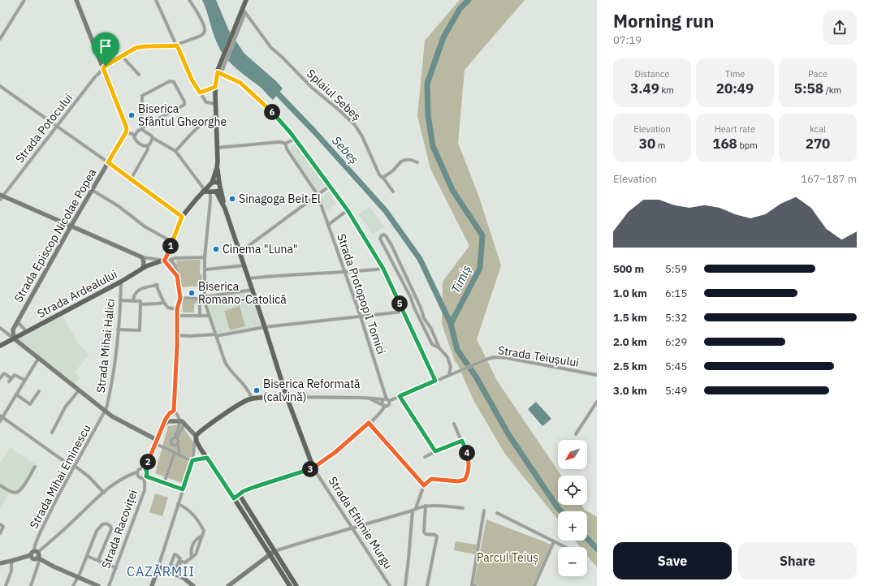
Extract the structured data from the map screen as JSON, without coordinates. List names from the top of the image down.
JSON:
{
  "streets": {
    "main road": ["Strada Ardealului", "Strada Eftimie Murgu"],
    "street": [
      "Splaiul Sebeș",
      "Strada Potocului",
      "Strada Episcop Nicolae Popea",
      "Strada Protopop I Tomici",
      "Strada Mihai Halici",
      "Strada Teiușului",
      "Strada Mihai Eminescu",
      "Strada Racoviței"
    ]
  },
  "crossings": [
    ["Strada Episcop Nicolae Popea", "Strada Ardealului"],
    ["Strada Ardealului", "Strada Mihai Halici"],
    ["Strada Protopop I Tomici", "Strada Teiușului"],
    ["Strada Mihai Halici", "Strada Mihai Eminescu"]
  ],
  "districts": ["CAZĂRMII"],
  "water": ["Sebeș", "Timiș"],
  "parks": ["Parcul Teiuș"],
  "places": [
    "Biserica Sfântul Gheorghe",
    "Sinagoga Beit El",
    "Cinema \"Luna\"",
    "Biserica Romano-Catolică",
    "Biserica Reformată (calvină)"
  ],
  "north": "bottom left",
  "page": {
    "heading": ["Morning run", "07:19"],
    "stats": [
      ["Distance", "3.49 km"],
      ["Time", "20:49"],
      ["Pace", "5:58 /km"],
      ["Elevation", "30 m"],
      ["Heart rate", "168 bpm"],
      ["kcal", "270"]
    ],
    "pins": [
      "6",
      "1",
      "5",
      "4",
      "2",
      "3"
    ],
    "chart": ["Elevation", "167–187 m"],
    "list": [
      {
        "name": "500 m",
        "note": "5:59"
      },
      {
        "name": "1.0 km",
        "note": "6:15"
      },
      {
        "name": "1.5 km",
        "note": "5:32"
      },
      {
        "name": "2.0 km",
        "note": "6:29"
      },
      {
        "name": "2.5 km",
        "note": "5:45"
      },
      {
        "name": "3.0 km",
        "note": "5:49"
      }
    ],
    "map_buttons": ["+", "−"],
    "buttons": ["Save", "Share"]
  }
}
